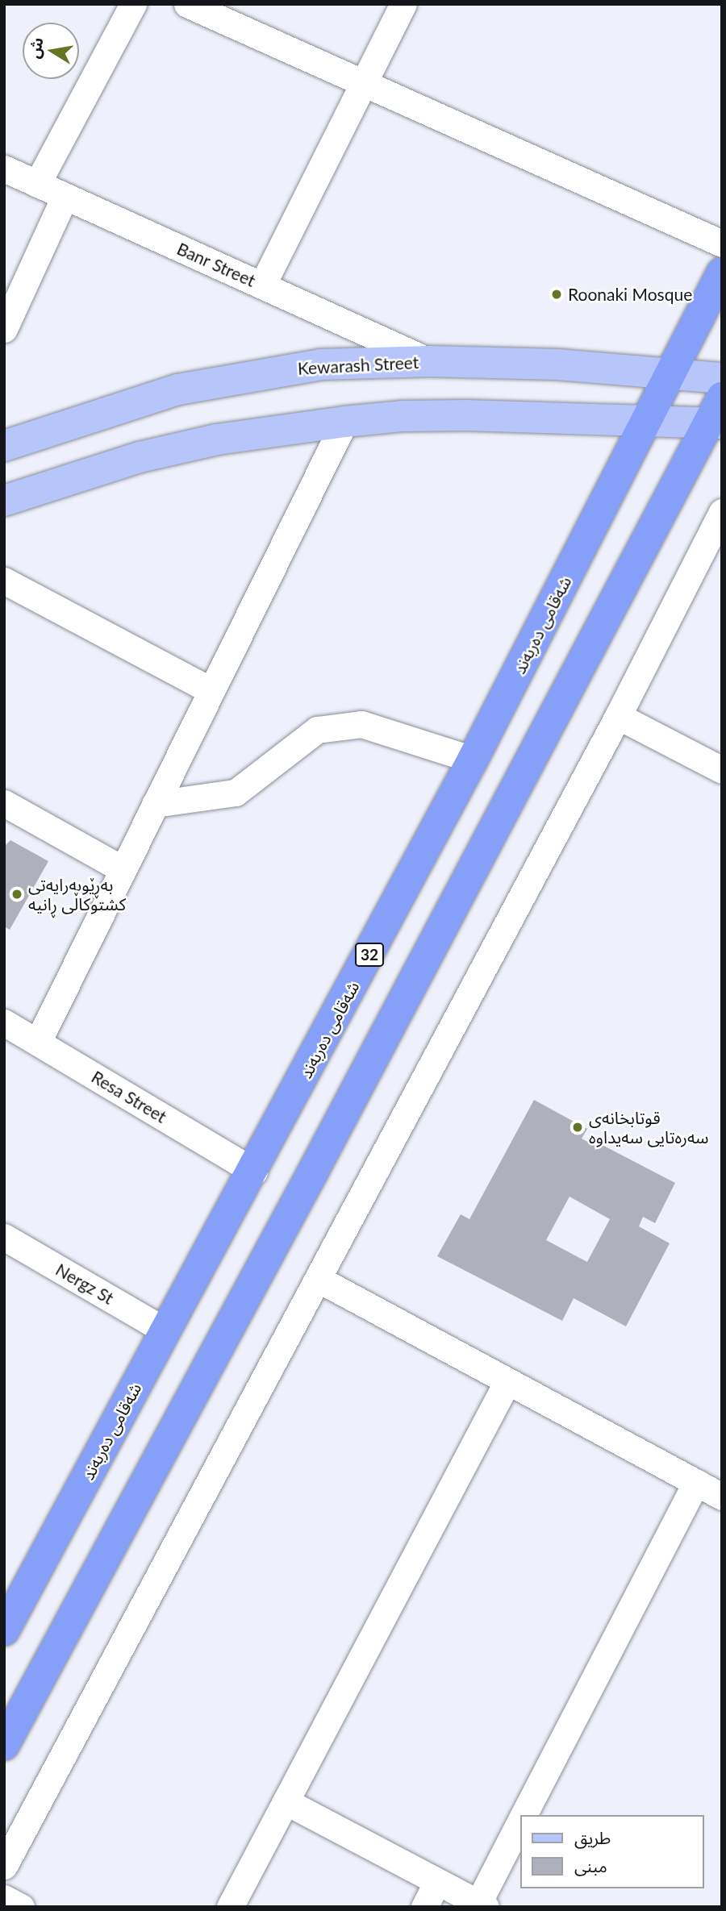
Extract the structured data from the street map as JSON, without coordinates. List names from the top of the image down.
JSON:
{
  "streets": {
    "highway": ["شەقامی دەربەند", "32"],
    "main road": ["Kewarash Street"],
    "street": ["Banr Street", "Resa Street", "Nergz St"]
  },
  "crossings": [
    ["Banr Street", "Kewarash Street"],
    ["Kewarash Street", "شەقامی دەربەند"],
    ["شەقامی دەربەند", "Resa Street"],
    ["شەقامی دەربەند", "Nergz St"]
  ],
  "places": ["Roonaki Mosque", "بەڕێوبەرایەتی کشتوکاڵی ڕانیە", "قوتابخانەی سەرەتایی سەیداوە"],
  "legend": ["طريق", "مبنى"],
  "north": "left"
}
